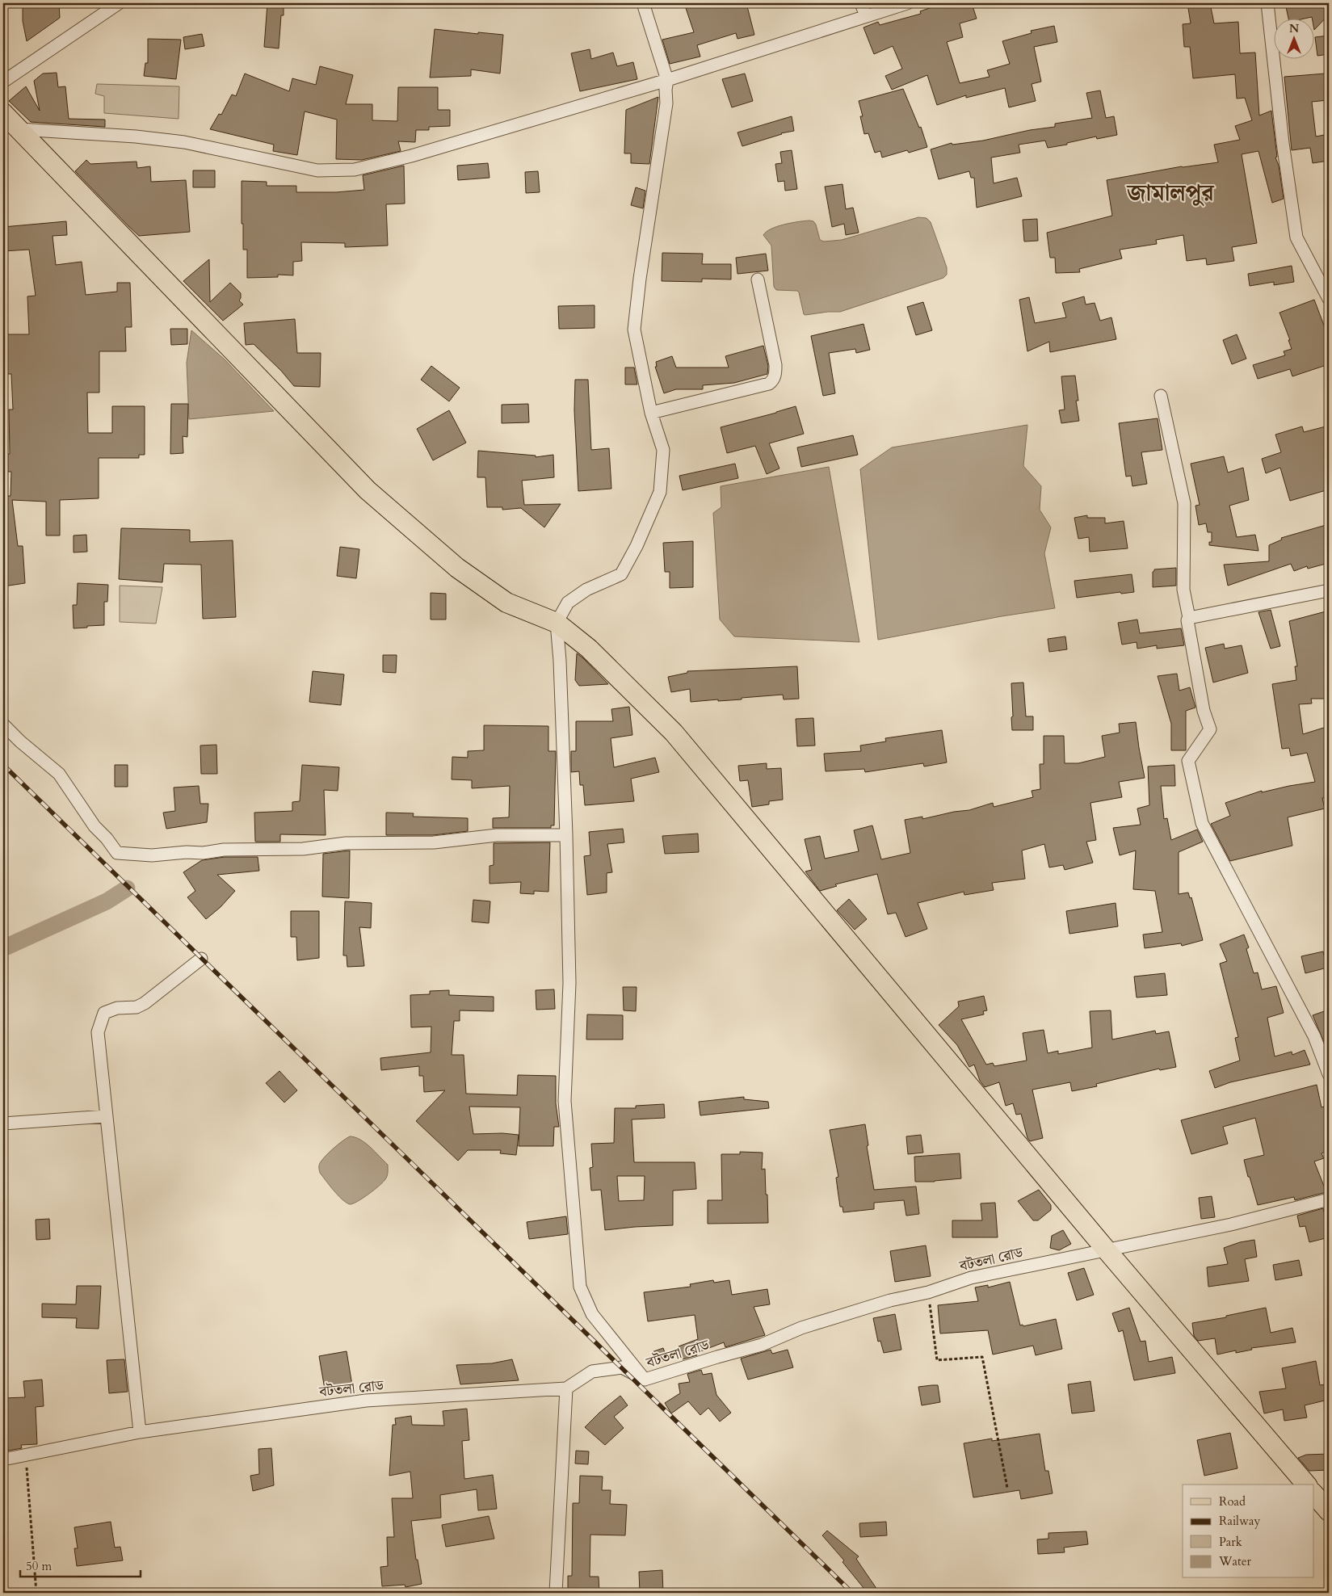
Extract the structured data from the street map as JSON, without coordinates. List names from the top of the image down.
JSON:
{
  "streets": {
    "street": ["বটতলা রোড"]
  },
  "districts": ["জামালপুর"],
  "legend": [
    "Road",
    "Railway",
    "Park",
    "Water"
  ],
  "scale_bar": "50 m",
  "north": "top"
}
